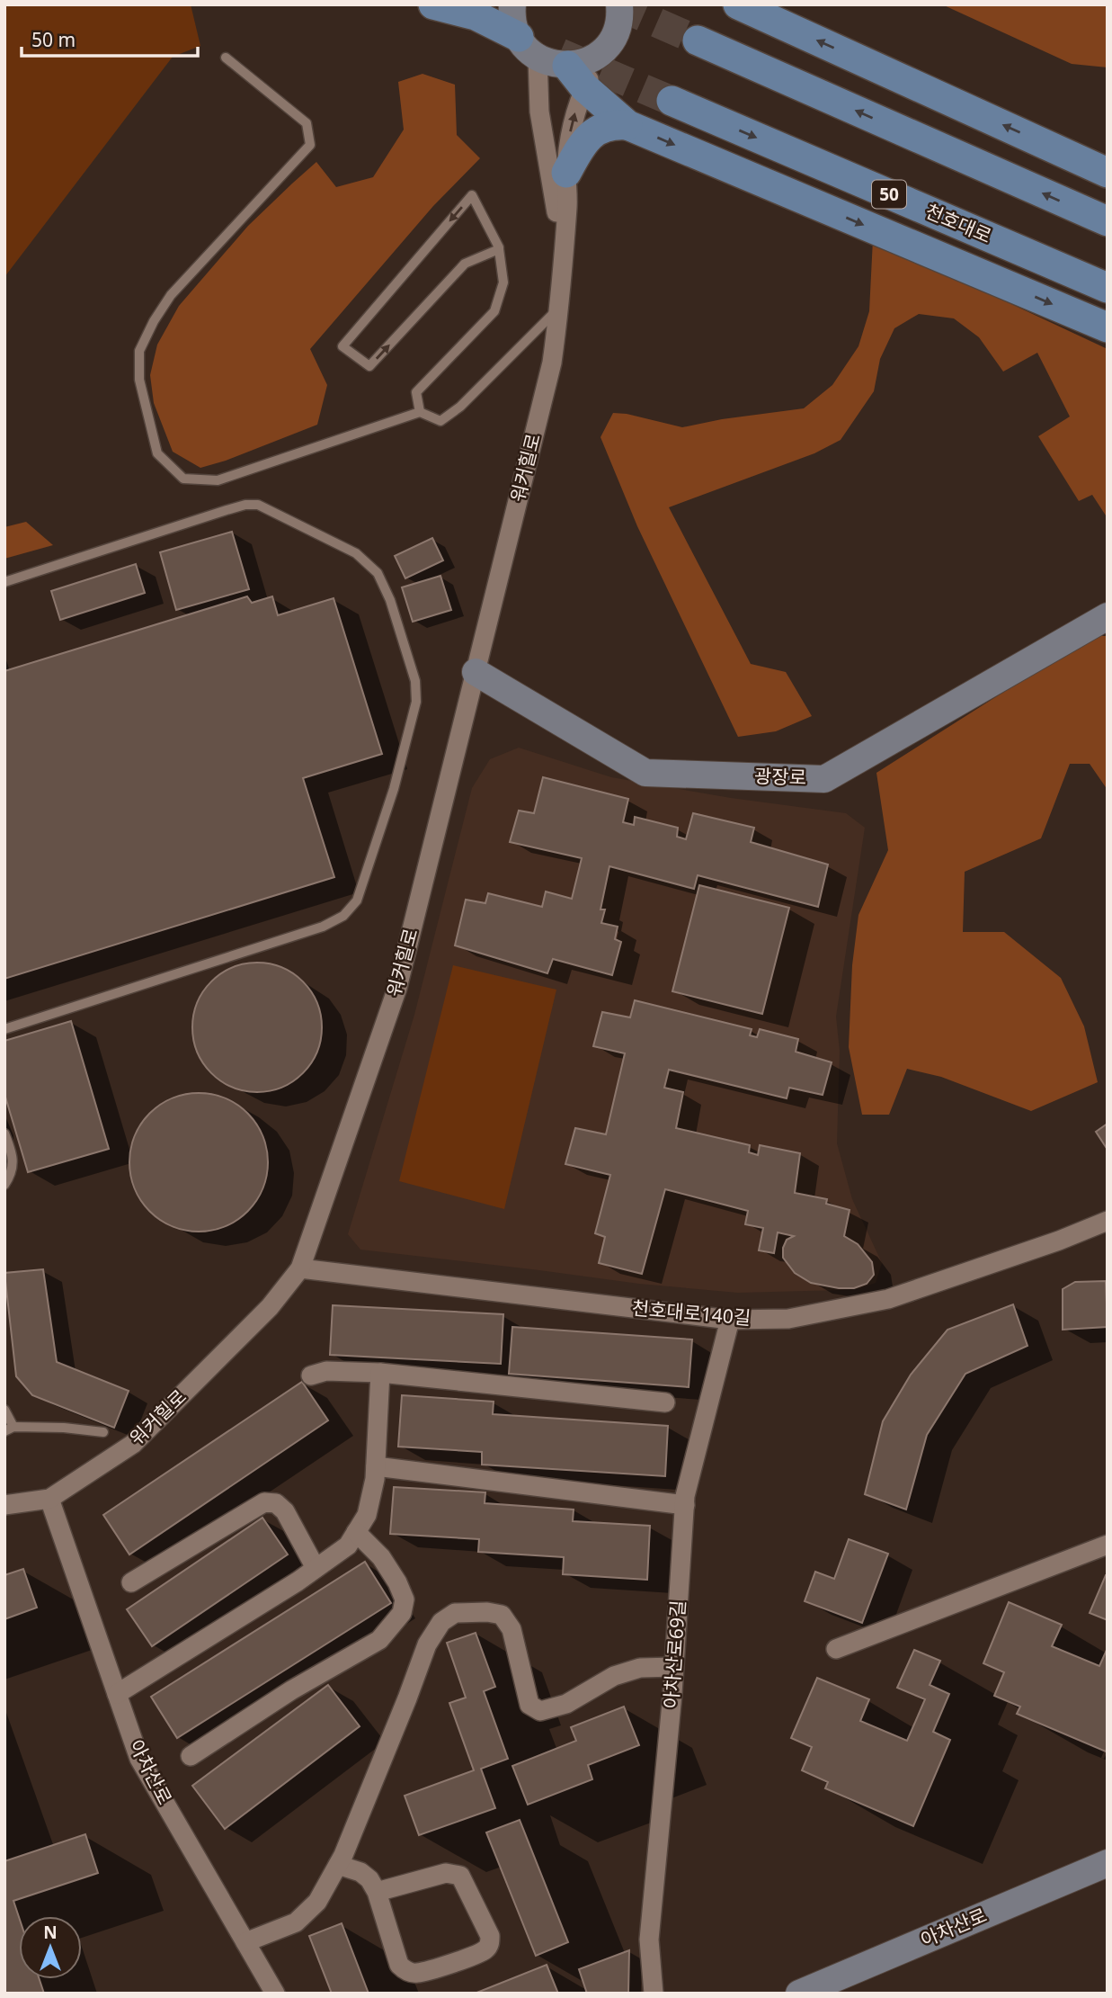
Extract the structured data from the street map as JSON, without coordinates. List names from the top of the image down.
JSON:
{
  "streets": {
    "main road": ["50", "천호대로"],
    "street": [
      "워커힐로",
      "광장로",
      "천호대로140길",
      "아차산로69길",
      "아차산로"
    ]
  },
  "crossings": [
    ["워커힐로", "광장로"],
    ["워커힐로", "천호대로140길"],
    ["워커힐로", "아차산로"],
    ["천호대로140길", "아차산로69길"]
  ],
  "scale_bar": "50 m",
  "north": "top"
}
